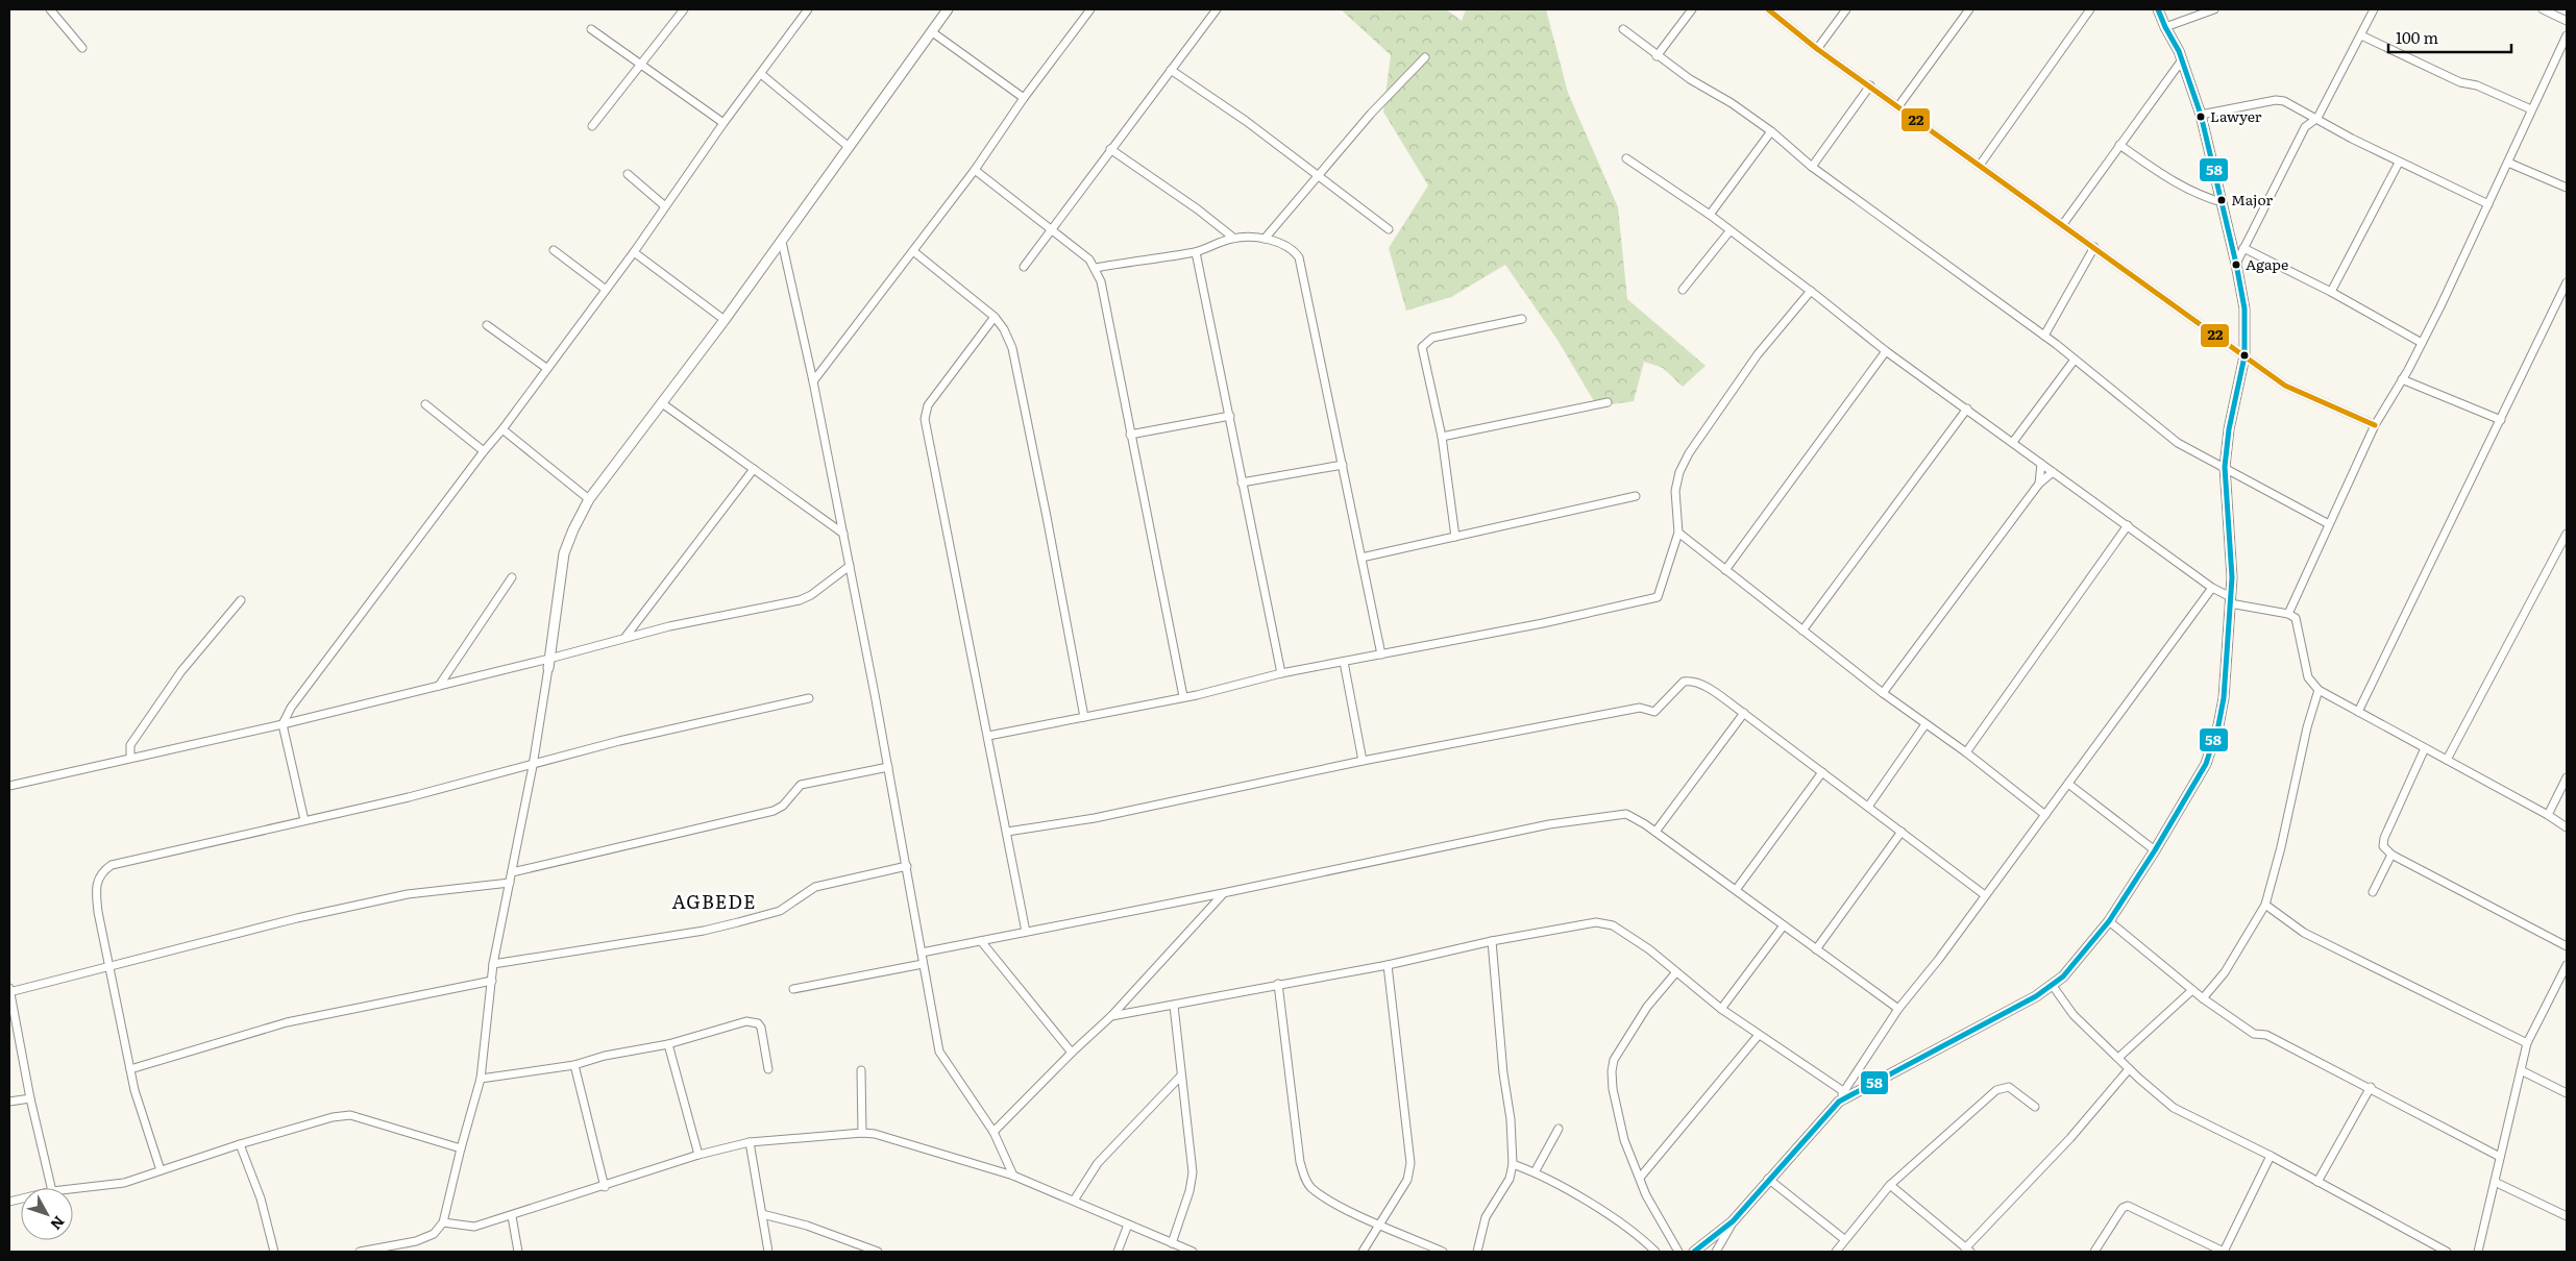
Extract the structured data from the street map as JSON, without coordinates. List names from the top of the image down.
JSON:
{
  "districts": ["AGBEDE"],
  "places": ["Lawyer", "Major", "Agape"],
  "lines": ["transit line 58", "transit line 22"],
  "scale_bar": "100 m",
  "north": "bottom right"
}
